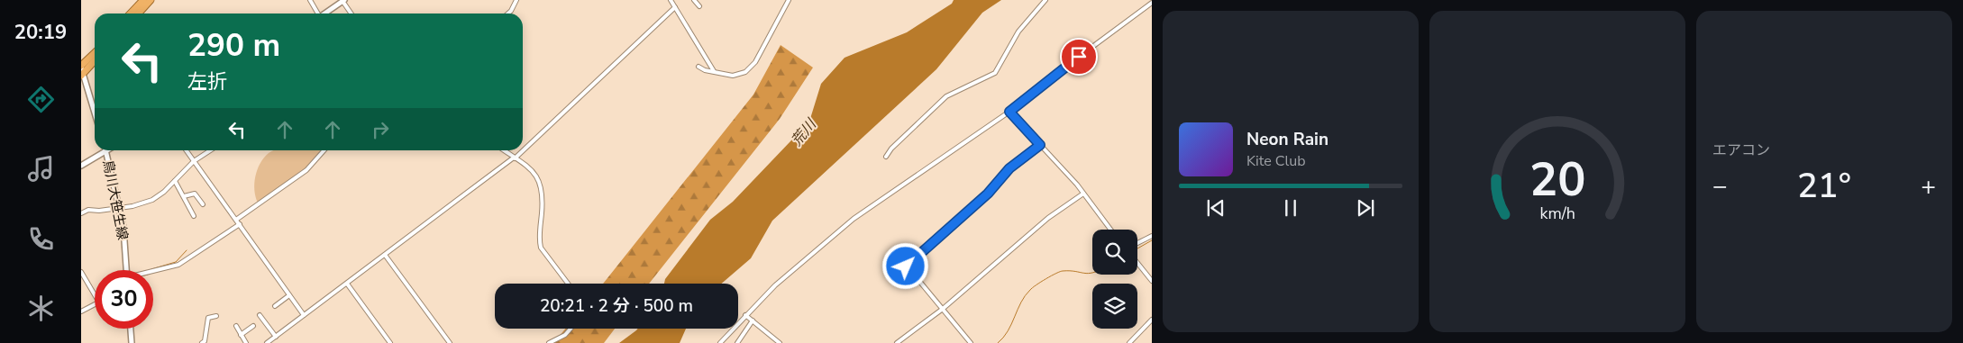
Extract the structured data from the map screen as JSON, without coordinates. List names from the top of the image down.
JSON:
{
  "streets": {
    "street": ["鳥川大笹生線"]
  },
  "water": ["荒川"],
  "page": {
    "tabs": "20:19",
    "tile": "エアコン",
    "turn": ["290 m", "左折"],
    "song": ["Neon Rain", "Kite Club"],
    "heat": ["−", "21°", "+"],
    "limit": "30",
    "trip": "20:21 · 2 分 · 500 m",
    "gauge": ["20", "km/h"]
  }
}
